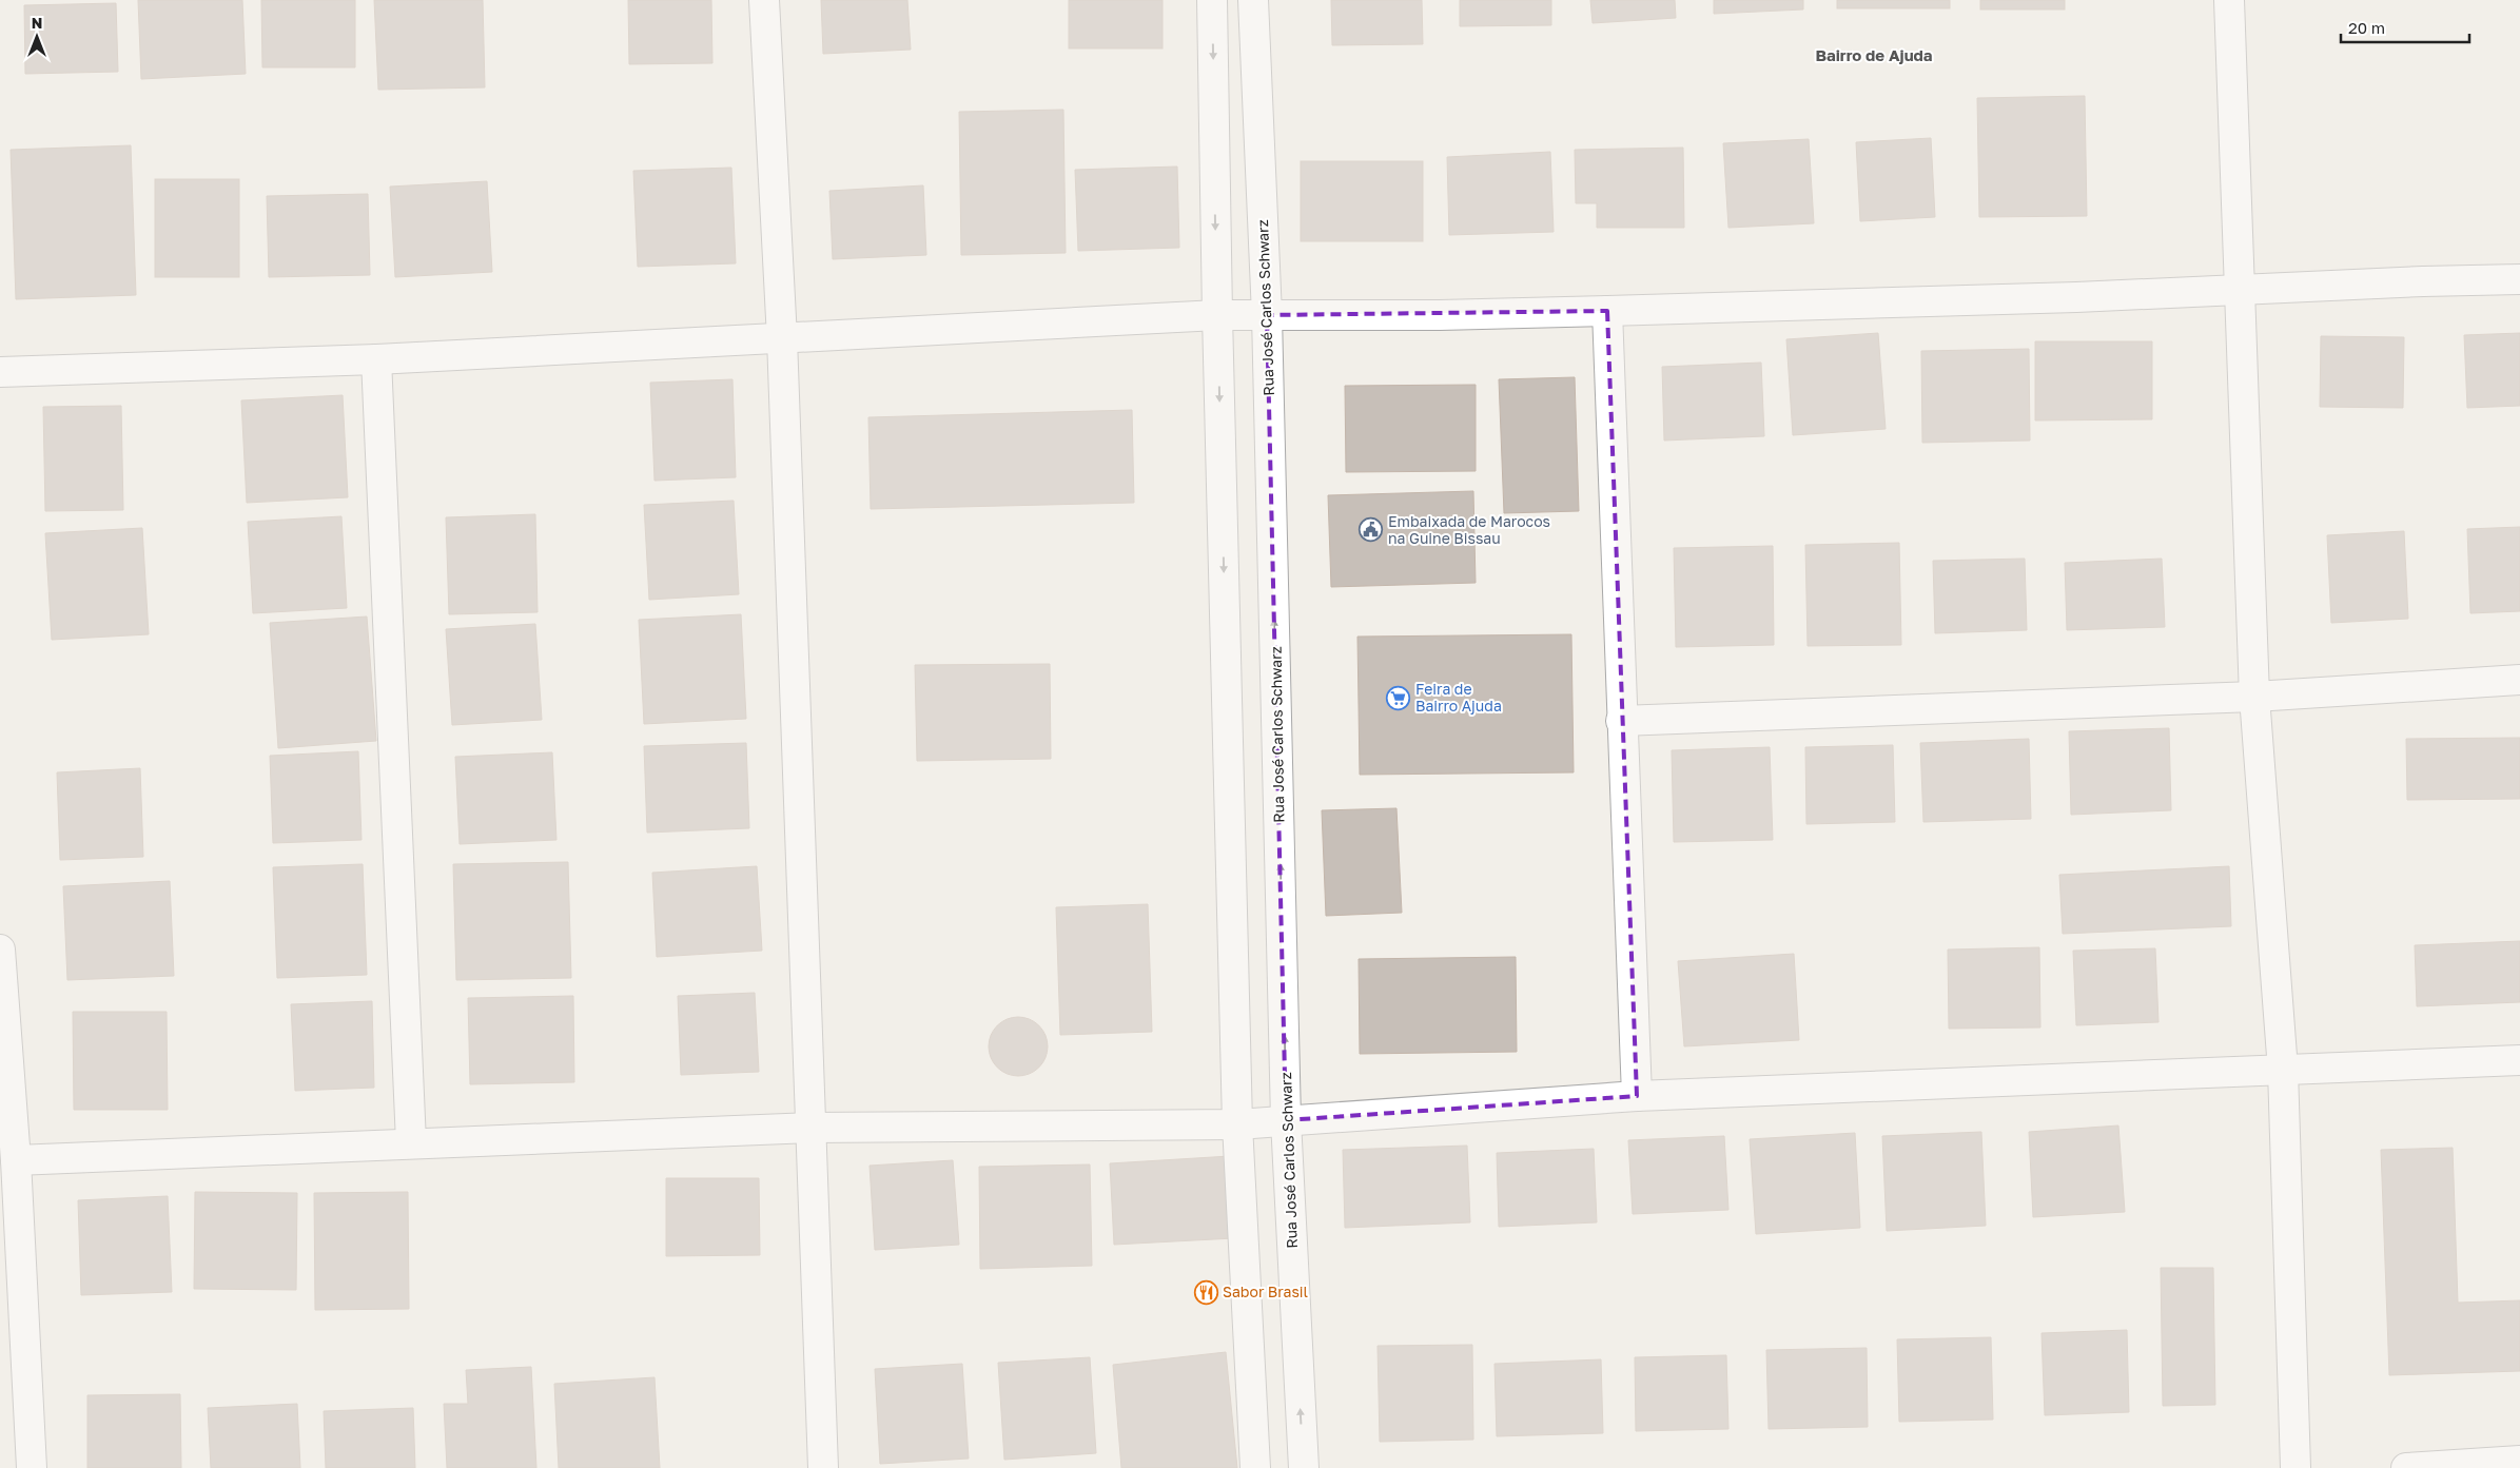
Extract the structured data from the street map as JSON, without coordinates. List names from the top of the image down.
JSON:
{
  "streets": {
    "street": ["Rua José Carlos Schwarz"]
  },
  "districts": ["Bairro de Ajuda"],
  "places": {
    "public building": ["Embaixada de Marocos na Guine Bissau"],
    "supermarket": ["Feira de Bairro Ajuda"],
    "restaurant": ["Sabor Brasil"]
  },
  "scale_bar": "20 m",
  "north": "top"
}
